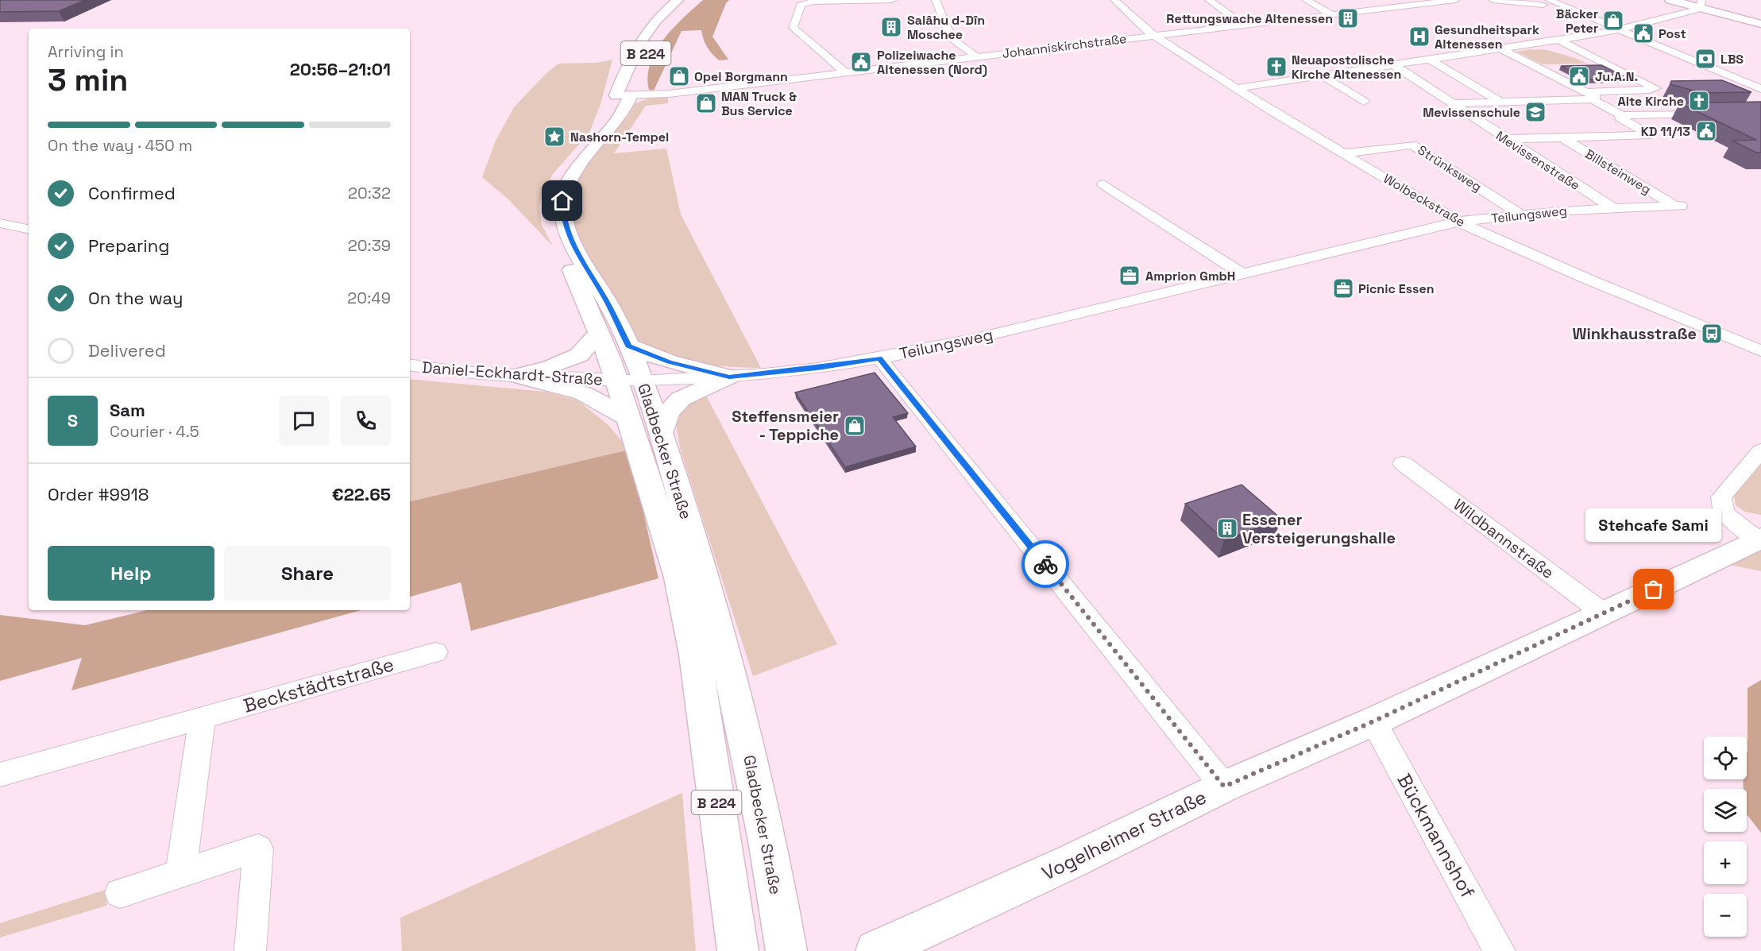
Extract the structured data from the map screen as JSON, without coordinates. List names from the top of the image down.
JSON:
{
  "streets": {
    "main road": ["B 224", "Gladbecker Straße", "Vogelheimer Straße"],
    "street": [
      "Johanniskirchstraße",
      "Mevissenstraße",
      "Strünksweg",
      "Billsteinweg",
      "Wolbeckstraße",
      "Teilungsweg",
      "Daniel-Eckhardt-Straße",
      "Wildbannstraße",
      "Beckstädtstraße",
      "Bückmannshof"
    ]
  },
  "crossings": [
    ["Johanniskirchstraße", "Wolbeckstraße"],
    ["Johanniskirchstraße", "Gladbecker Straße"],
    ["Mevissenstraße", "Billsteinweg"],
    ["Mevissenstraße", "Teilungsweg"],
    ["Strünksweg", "Wolbeckstraße"],
    ["Strünksweg", "Teilungsweg"],
    ["Billsteinweg", "Teilungsweg"],
    ["Wolbeckstraße", "Teilungsweg"],
    ["Teilungsweg", "Daniel-Eckhardt-Straße"],
    ["Teilungsweg", "Gladbecker Straße"],
    ["Daniel-Eckhardt-Straße", "Gladbecker Straße"],
    ["Wildbannstraße", "Vogelheimer Straße"],
    ["Vogelheimer Straße", "Bückmannshof"]
  ],
  "places": {
    "building": ["Rettungswache Altenessen", "Salâhu d-Dîn Moschee", "Essener Versteigerungshalle"],
    "shop": [
      "Bäcker Peter",
      "Opel Borgmann",
      "MAN Truck & Bus Service",
      "Steffensmeier - Teppiche"
    ],
    "public building": [
      "Post",
      "Polizeiwache Altenessen (Nord)",
      "Ju.A.N.",
      "KD 11/13"
    ],
    "hospital": ["Gesundheitspark Altenessen"],
    "bank": ["LBS"],
    "church": ["Neuapostolische Kirche Altenessen", "Alte Kirche"],
    "school or university": ["Mevissenschule"],
    "place": ["Nashorn-Tempel"],
    "office": ["Amprion GmbH", "Picnic Essen"],
    "bus stop": ["Winkhausstraße"],
    "other": ["Stehcafe Sami"]
  },
  "page": {
    "heading": ["3 min", "Arriving in", "20:56–21:01"],
    "panel": [
      "Sam",
      "Courier · 4.5",
      "Order #9918",
      "€22.65"
    ],
    "bar": "On the way · 450 m",
    "list": [
      ["Confirmed", "20:32"],
      ["Preparing", "20:39"],
      ["On the way", "20:49"],
      "Delivered"
    ],
    "round": "S",
    "bubble": "Stehcafe Sami",
    "buttons": ["Help", "Share"],
    "map_buttons": ["+", "−"]
  }
}
